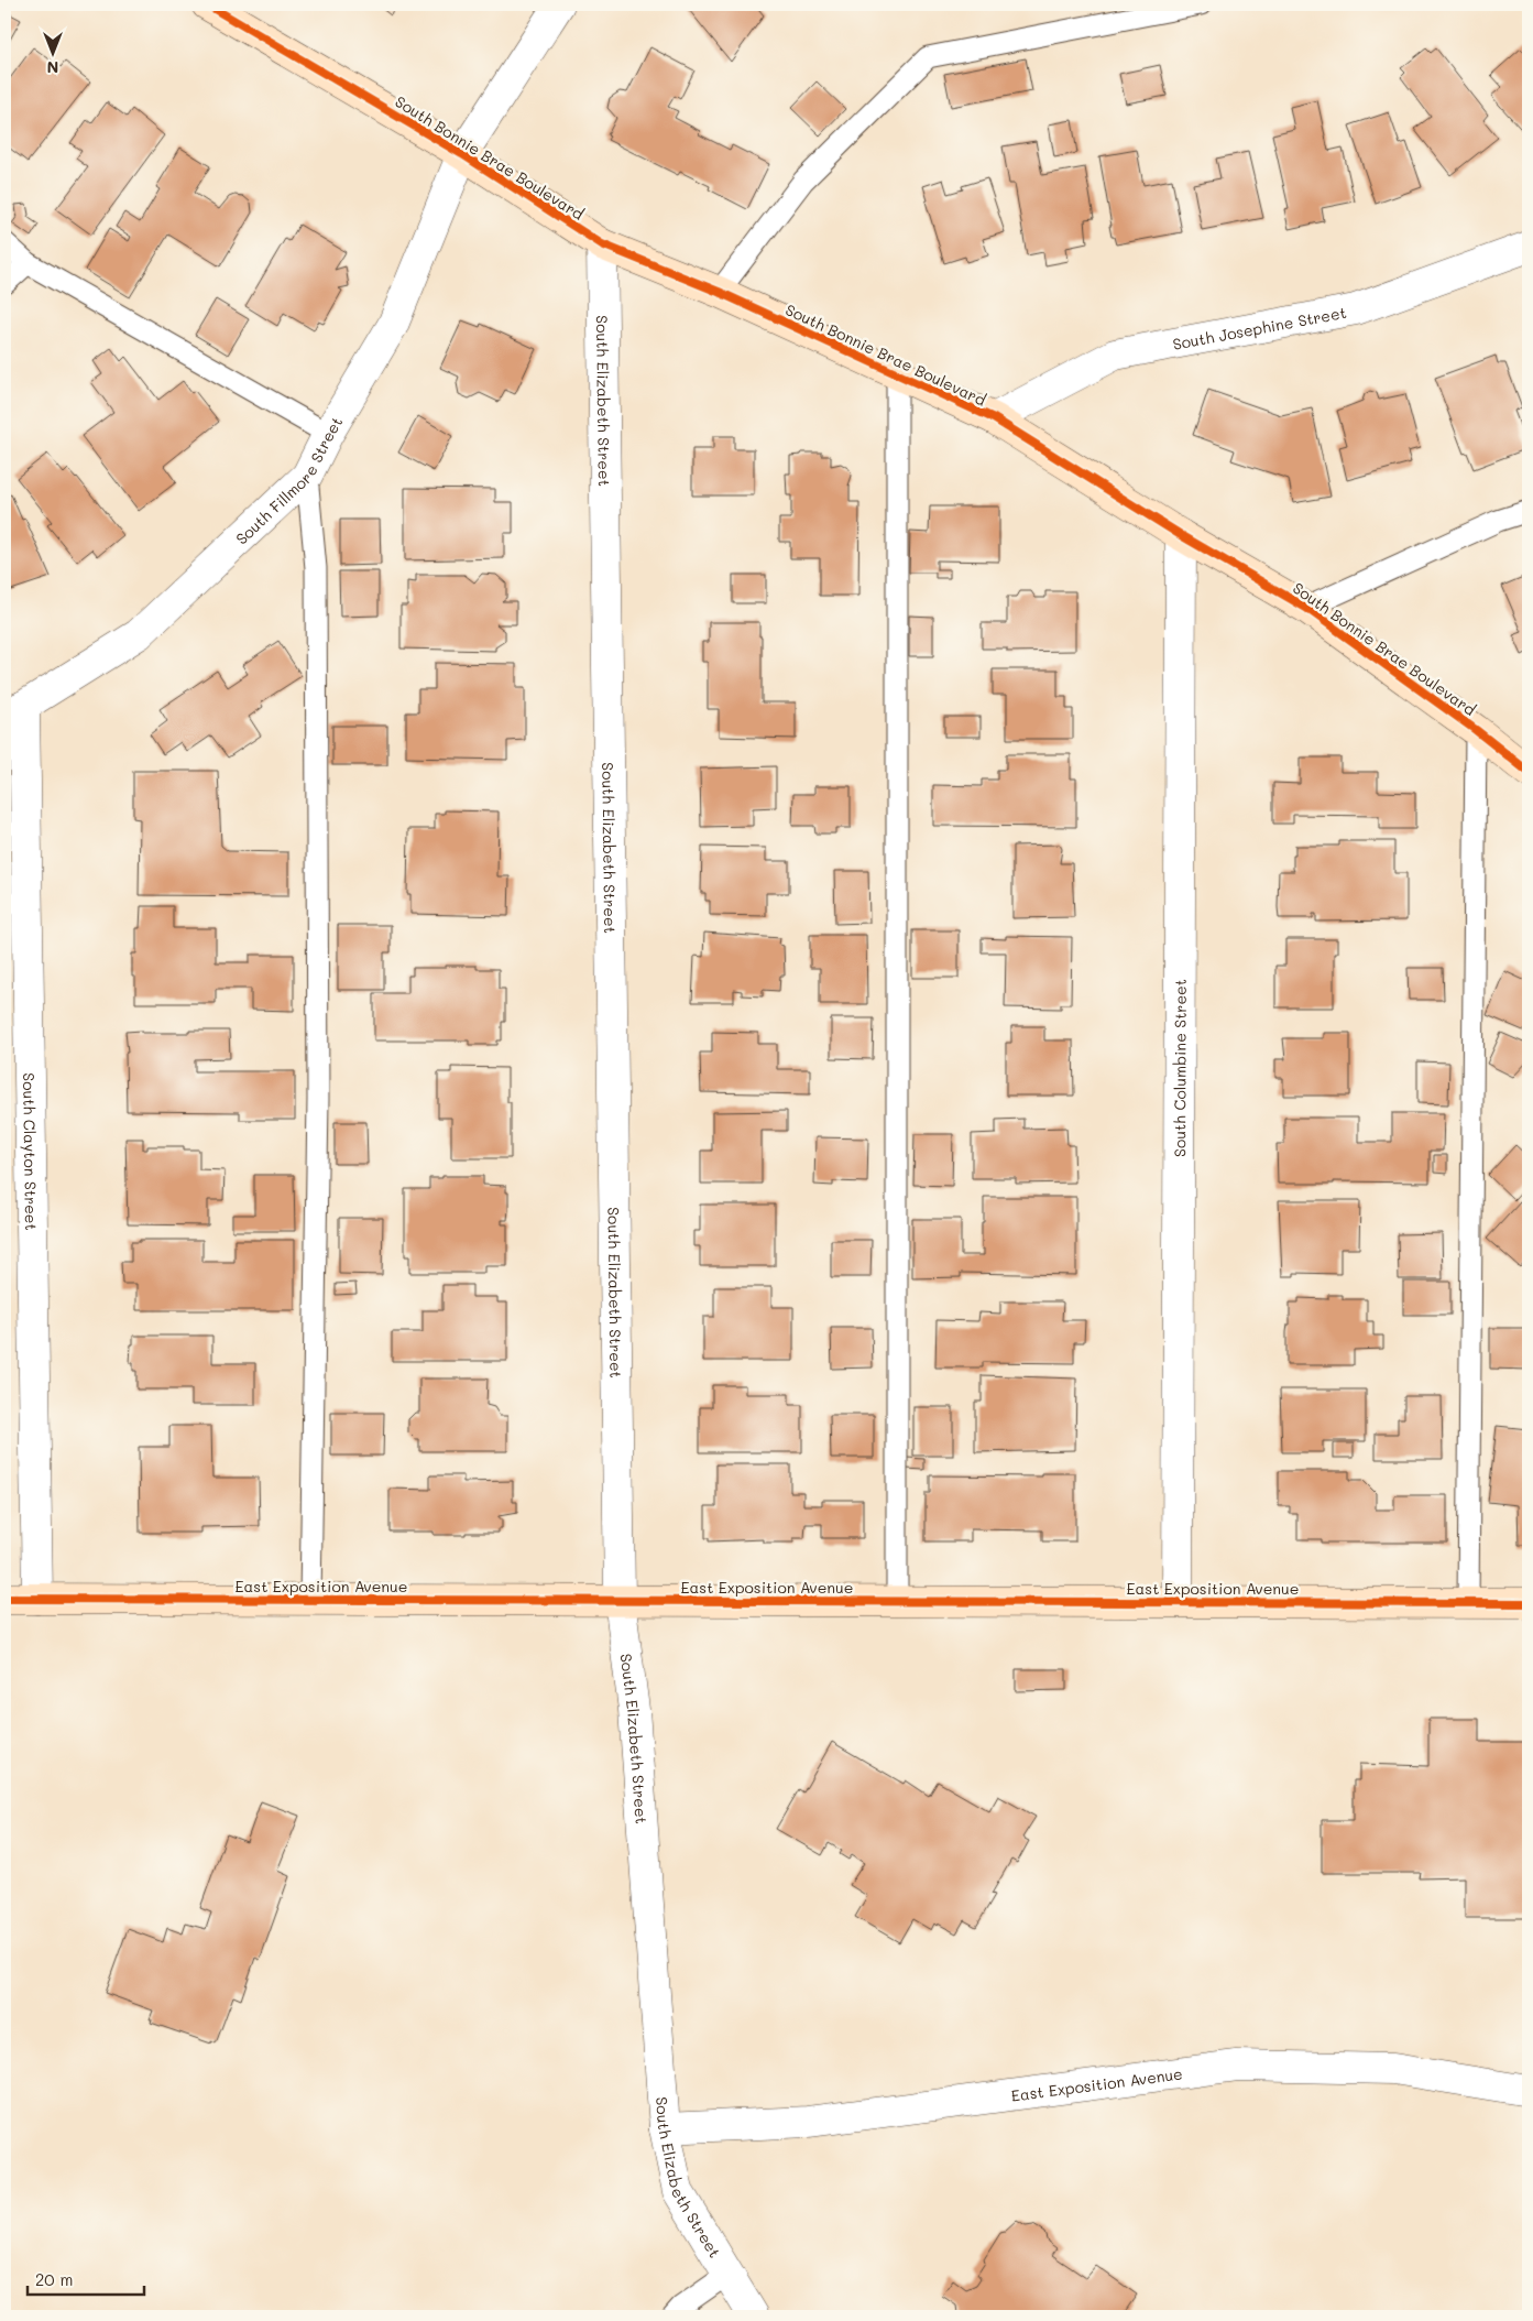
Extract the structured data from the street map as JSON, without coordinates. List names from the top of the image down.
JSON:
{
  "streets": {
    "street": [
      "South Bonnie Brae Boulevard",
      "South Josephine Street",
      "South Elizabeth Street",
      "South Fillmore Street",
      "South Columbine Street",
      "South Clayton Street",
      "East Exposition Avenue"
    ]
  },
  "crossings": [
    ["South Bonnie Brae Boulevard", "South Josephine Street"],
    ["South Bonnie Brae Boulevard", "South Elizabeth Street"],
    ["South Bonnie Brae Boulevard", "South Fillmore Street"],
    ["South Bonnie Brae Boulevard", "South Columbine Street"],
    ["South Elizabeth Street", "East Exposition Avenue"],
    ["South Fillmore Street", "South Clayton Street"],
    ["South Columbine Street", "East Exposition Avenue"],
    ["South Clayton Street", "East Exposition Avenue"]
  ],
  "scale_bar": "20 m",
  "north": "bottom"
}
